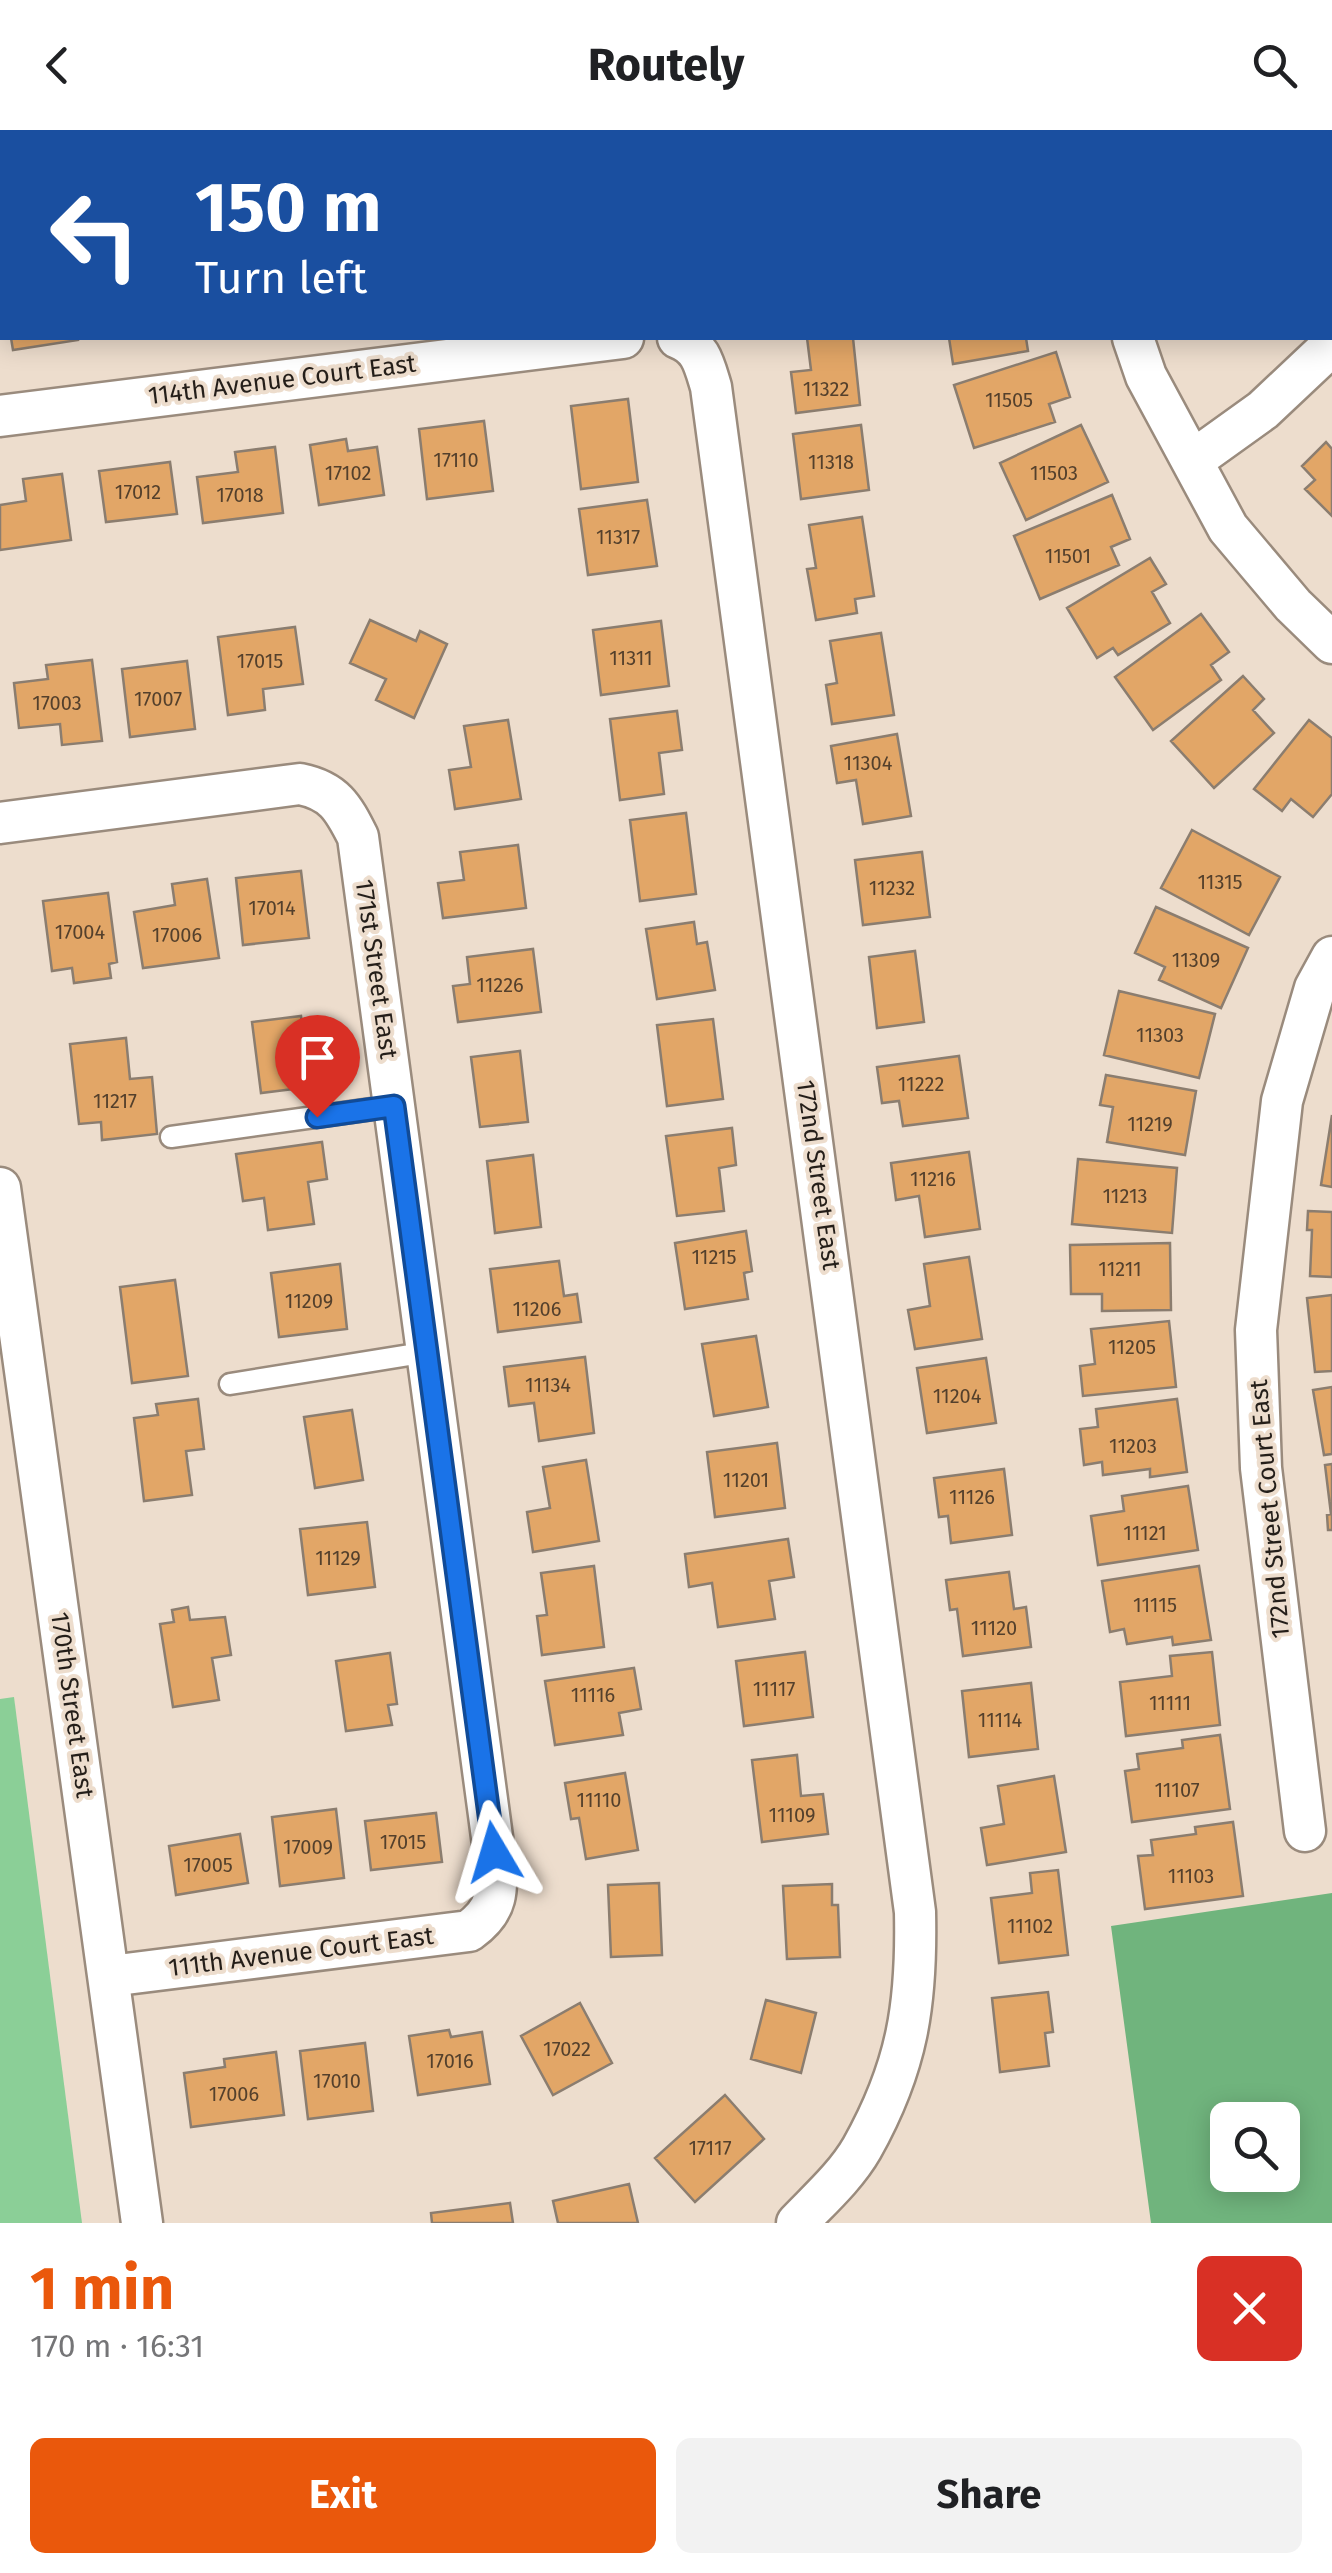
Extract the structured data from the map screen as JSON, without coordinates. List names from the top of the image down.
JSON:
{
  "streets": {
    "street": [
      "114th Avenue Court East",
      "171st Street East",
      "172nd Street East",
      "172nd Street Court East",
      "170th Street East",
      "111th Avenue Court East"
    ]
  },
  "crossings": [
    ["171st Street East", "111th Avenue Court East"],
    ["170th Street East", "111th Avenue Court East"]
  ],
  "house_numbers": [
    "11322",
    "11505",
    "17110",
    "11318",
    "17102",
    "11503",
    "17012",
    "17018",
    "11317",
    "11501",
    "11311",
    "17015",
    "17007",
    "17003",
    "11304",
    "11315",
    "11232",
    "17014",
    "17004",
    "17006",
    "11309",
    "11226",
    "11303",
    "11222",
    "11217",
    "11219",
    "11216",
    "11213",
    "11215",
    "11211",
    "11209",
    "11206",
    "11205",
    "11134",
    "11204",
    "11203",
    "11201",
    "11126",
    "11121",
    "11129",
    "11115",
    "11120",
    "11117",
    "11116",
    "11111",
    "11114",
    "11107",
    "11110",
    "11109",
    "17015",
    "17009",
    "17005",
    "11103",
    "11102",
    "17022",
    "17016",
    "17010",
    "17006",
    "17117"
  ],
  "page": {
    "header": "Routely",
    "turn": ["150 m", "Turn left"],
    "heading": ["1 min", "170 m · 16:31"],
    "buttons": ["Exit", "Share"]
  }
}
